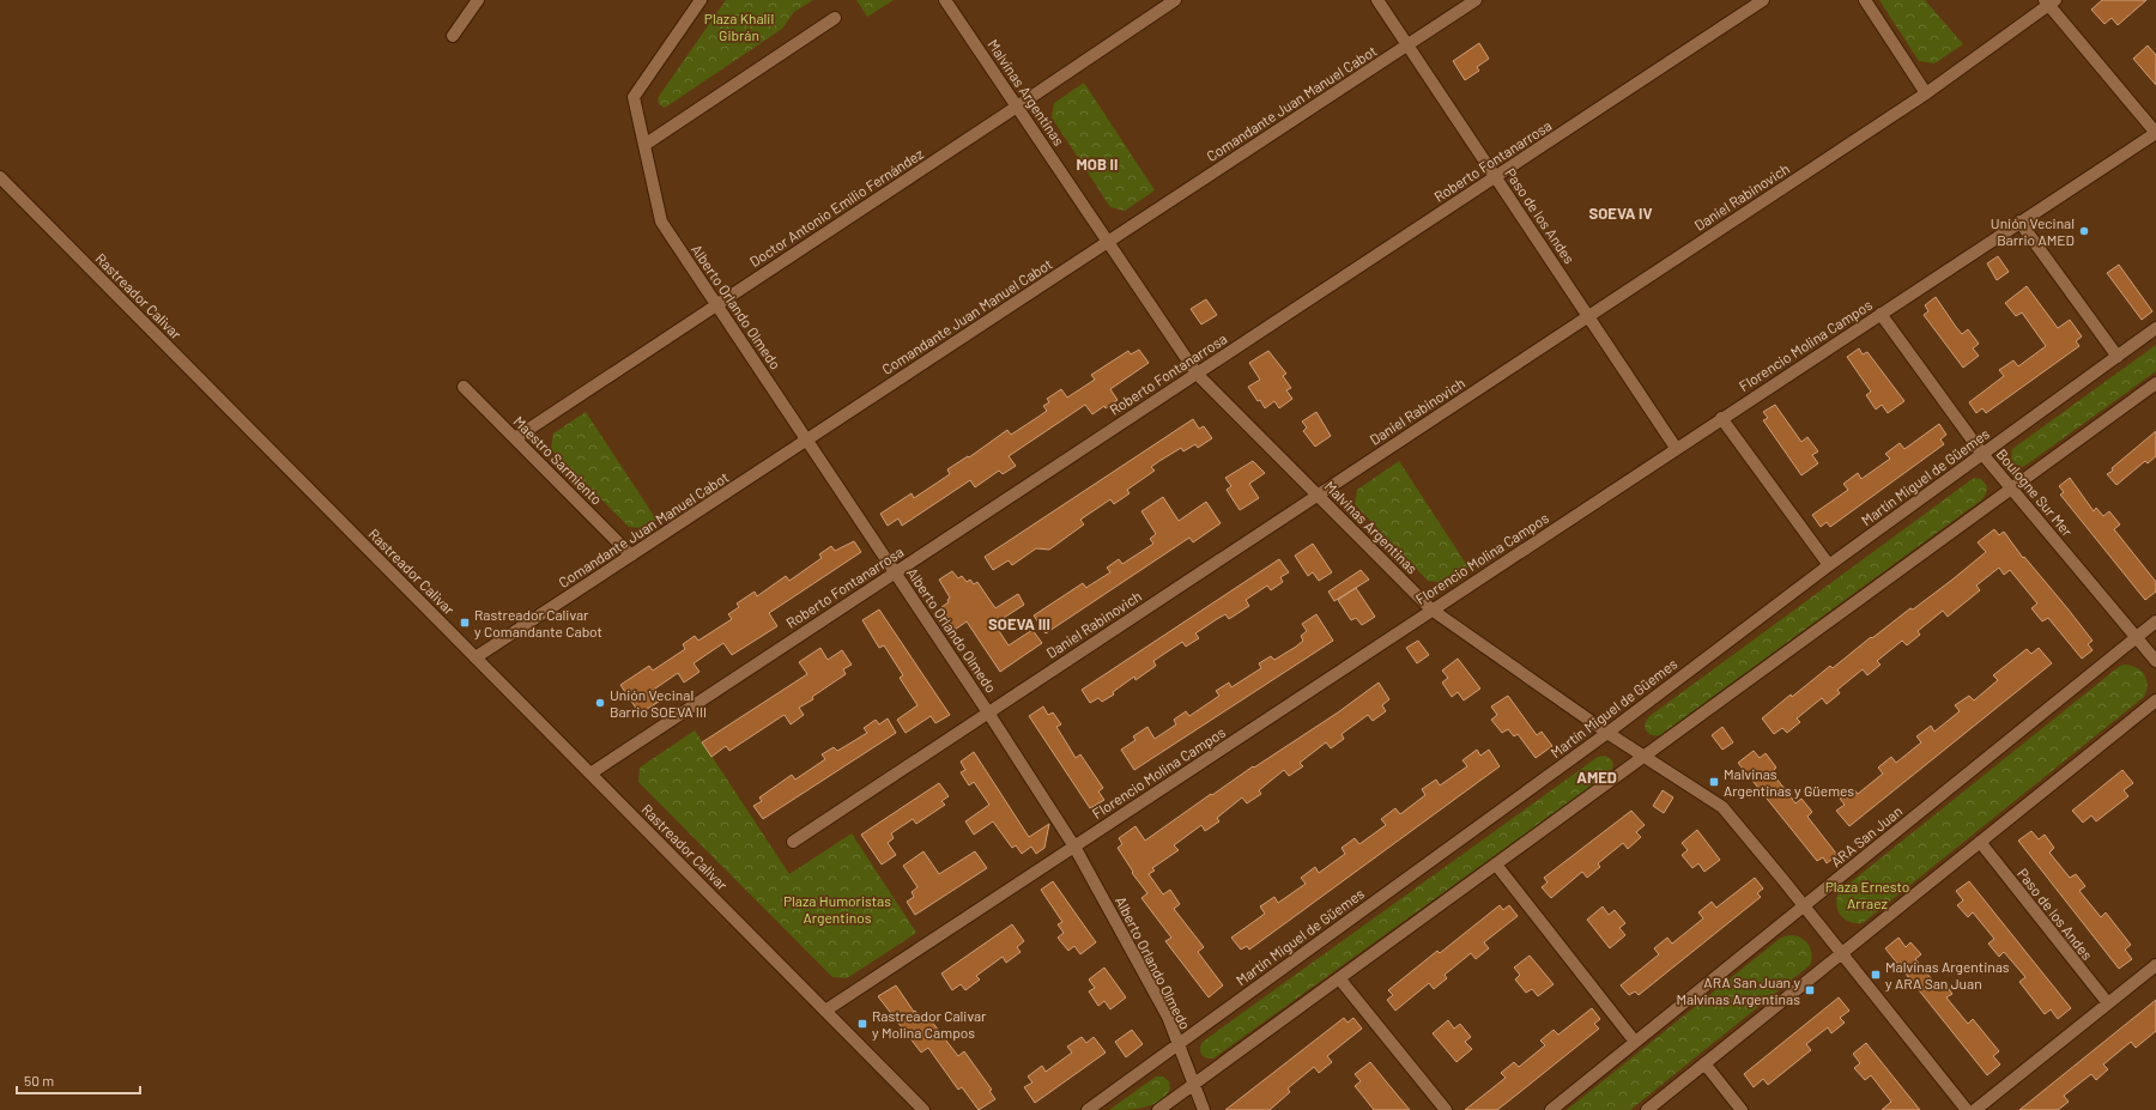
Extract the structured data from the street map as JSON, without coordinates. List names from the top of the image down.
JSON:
{
  "streets": {
    "street": [
      "Malvinas Argentinas",
      "Comandante Juan Manuel Cabot",
      "Roberto Fontanarrosa",
      "Daniel Rabinovich",
      "Doctor Antonio Emilio Fernández",
      "Paso de los Andes",
      "Rastreador Calivar",
      "Alberto Orlando Olmedo",
      "Florencio Molina Campos",
      "Maestro Sarmiento",
      "Martín Miguel de Güemes",
      "Boulogne Sur Mer",
      "ARA San Juan"
    ]
  },
  "crossings": [
    ["Malvinas Argentinas", "Comandante Juan Manuel Cabot"],
    ["Malvinas Argentinas", "Roberto Fontanarrosa"],
    ["Malvinas Argentinas", "Daniel Rabinovich"],
    ["Malvinas Argentinas", "Doctor Antonio Emilio Fernández"],
    ["Malvinas Argentinas", "Florencio Molina Campos"],
    ["Malvinas Argentinas", "Martín Miguel de Güemes"],
    ["Malvinas Argentinas", "ARA San Juan"],
    ["Comandante Juan Manuel Cabot", "Paso de los Andes"],
    ["Comandante Juan Manuel Cabot", "Rastreador Calivar"],
    ["Comandante Juan Manuel Cabot", "Alberto Orlando Olmedo"],
    ["Comandante Juan Manuel Cabot", "Maestro Sarmiento"],
    ["Roberto Fontanarrosa", "Paso de los Andes"],
    ["Roberto Fontanarrosa", "Rastreador Calivar"],
    ["Roberto Fontanarrosa", "Alberto Orlando Olmedo"],
    ["Daniel Rabinovich", "Paso de los Andes"],
    ["Daniel Rabinovich", "Alberto Orlando Olmedo"],
    ["Doctor Antonio Emilio Fernández", "Alberto Orlando Olmedo"],
    ["Doctor Antonio Emilio Fernández", "Maestro Sarmiento"],
    ["Paso de los Andes", "Florencio Molina Campos"],
    ["Rastreador Calivar", "Florencio Molina Campos"],
    ["Alberto Orlando Olmedo", "Florencio Molina Campos"],
    ["Alberto Orlando Olmedo", "Martín Miguel de Güemes"],
    ["Florencio Molina Campos", "Boulogne Sur Mer"],
    ["Martín Miguel de Güemes", "Boulogne Sur Mer"],
    ["Boulogne Sur Mer", "ARA San Juan"]
  ],
  "districts": [
    "MOB II",
    "SOEVA IV",
    "SOEVA III",
    "AMED"
  ],
  "parks": ["Plaza Khalil Gibrán", "Plaza Ernesto Arraez", "Plaza Humoristas Argentinos"],
  "places": {
    "other": ["Unión Vecinal Barrio AMED", "Unión Vecinal Barrio SOEVA III"],
    "transit": [
      "Rastreador Calivar y Comandante Cabot",
      "Malvinas Argentinas y Güemes",
      "Malvinas Argentinas y ARA San Juan",
      "ARA San Juan y Malvinas Argentinas",
      "Rastreador Calivar y Molina Campos"
    ]
  },
  "scale_bar": "50 m"
}
